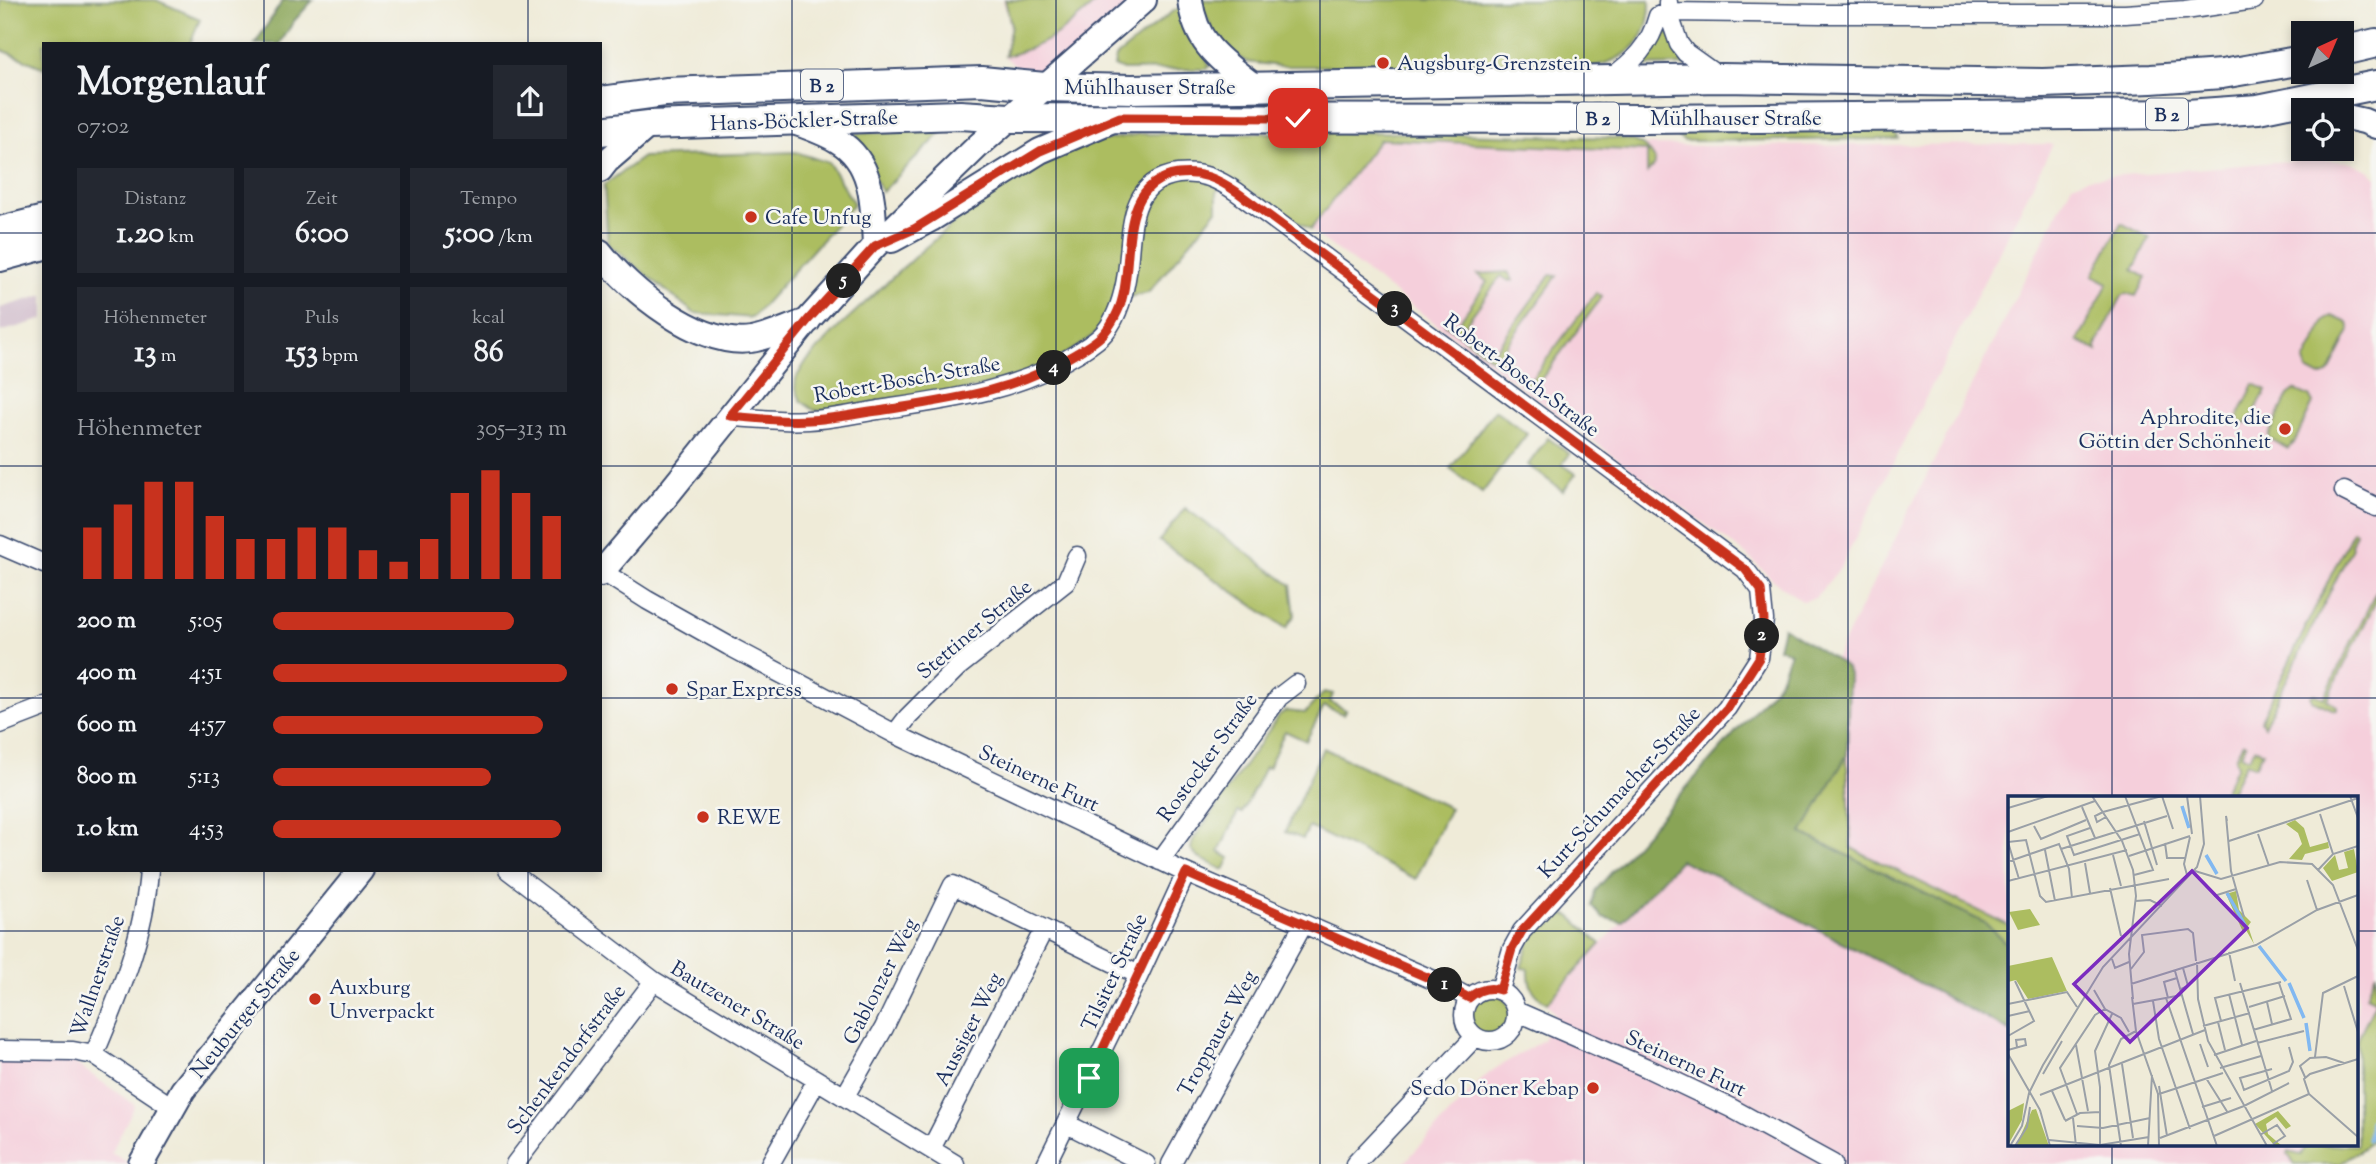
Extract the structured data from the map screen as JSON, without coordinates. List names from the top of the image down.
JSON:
{
  "streets": {
    "main road": ["B 2", "Mühlhauser Straße", "Hans-Böckler-Straße"],
    "street": [
      "Robert-Bosch-Straße",
      "Stettiner Straße",
      "Rostocker Straße",
      "Steinerne Furt",
      "Kurt-Schumacher-Straße",
      "Tilsiter Straße",
      "Wallnerstraße",
      "Gablonzer Weg",
      "Bautzener Straße",
      "Neuburger Straße",
      "Aussiger Weg",
      "Troppauer Weg",
      "Schenkendorfstraße"
    ]
  },
  "crossings": [
    ["Mühlhauser Straße", "Hans-Böckler-Straße"],
    ["Robert-Bosch-Straße", "Kurt-Schumacher-Straße"],
    ["Stettiner Straße", "Steinerne Furt"],
    ["Rostocker Straße", "Steinerne Furt"],
    ["Steinerne Furt", "Kurt-Schumacher-Straße"],
    ["Steinerne Furt", "Tilsiter Straße"],
    ["Steinerne Furt", "Troppauer Weg"],
    ["Gablonzer Weg", "Bautzener Straße"],
    ["Gablonzer Weg", "Aussiger Weg"],
    ["Bautzener Straße", "Aussiger Weg"],
    ["Bautzener Straße", "Schenkendorfstraße"]
  ],
  "places": [
    "Augsburg-Grenzstein",
    "Cafe Unfug",
    "Aphrodite, die Göttin der Schönheit",
    "Spar Express",
    "REWE",
    "Auxburg Unverpackt",
    "Sedo Döner Kebap"
  ],
  "north": "top right",
  "page": {
    "heading": ["Morgenlauf", "07:02"],
    "stats": [
      ["Distanz", "1.20 km"],
      ["Zeit", "6:00"],
      ["Tempo", "5:00 /km"],
      ["Höhenmeter", "13 m"],
      ["Puls", "153 bpm"],
      ["kcal", "86"]
    ],
    "pins": [
      "5",
      "3",
      "4",
      "2",
      "1"
    ],
    "chart": ["Höhenmeter", "305–313 m"],
    "list": [
      {
        "name": "200 m",
        "note": "5:05"
      },
      {
        "name": "400 m",
        "note": "4:51"
      },
      {
        "name": "600 m",
        "note": "4:57"
      },
      {
        "name": "800 m",
        "note": "5:13"
      },
      {
        "name": "1.0 km",
        "note": "4:53"
      }
    ]
  }
}
